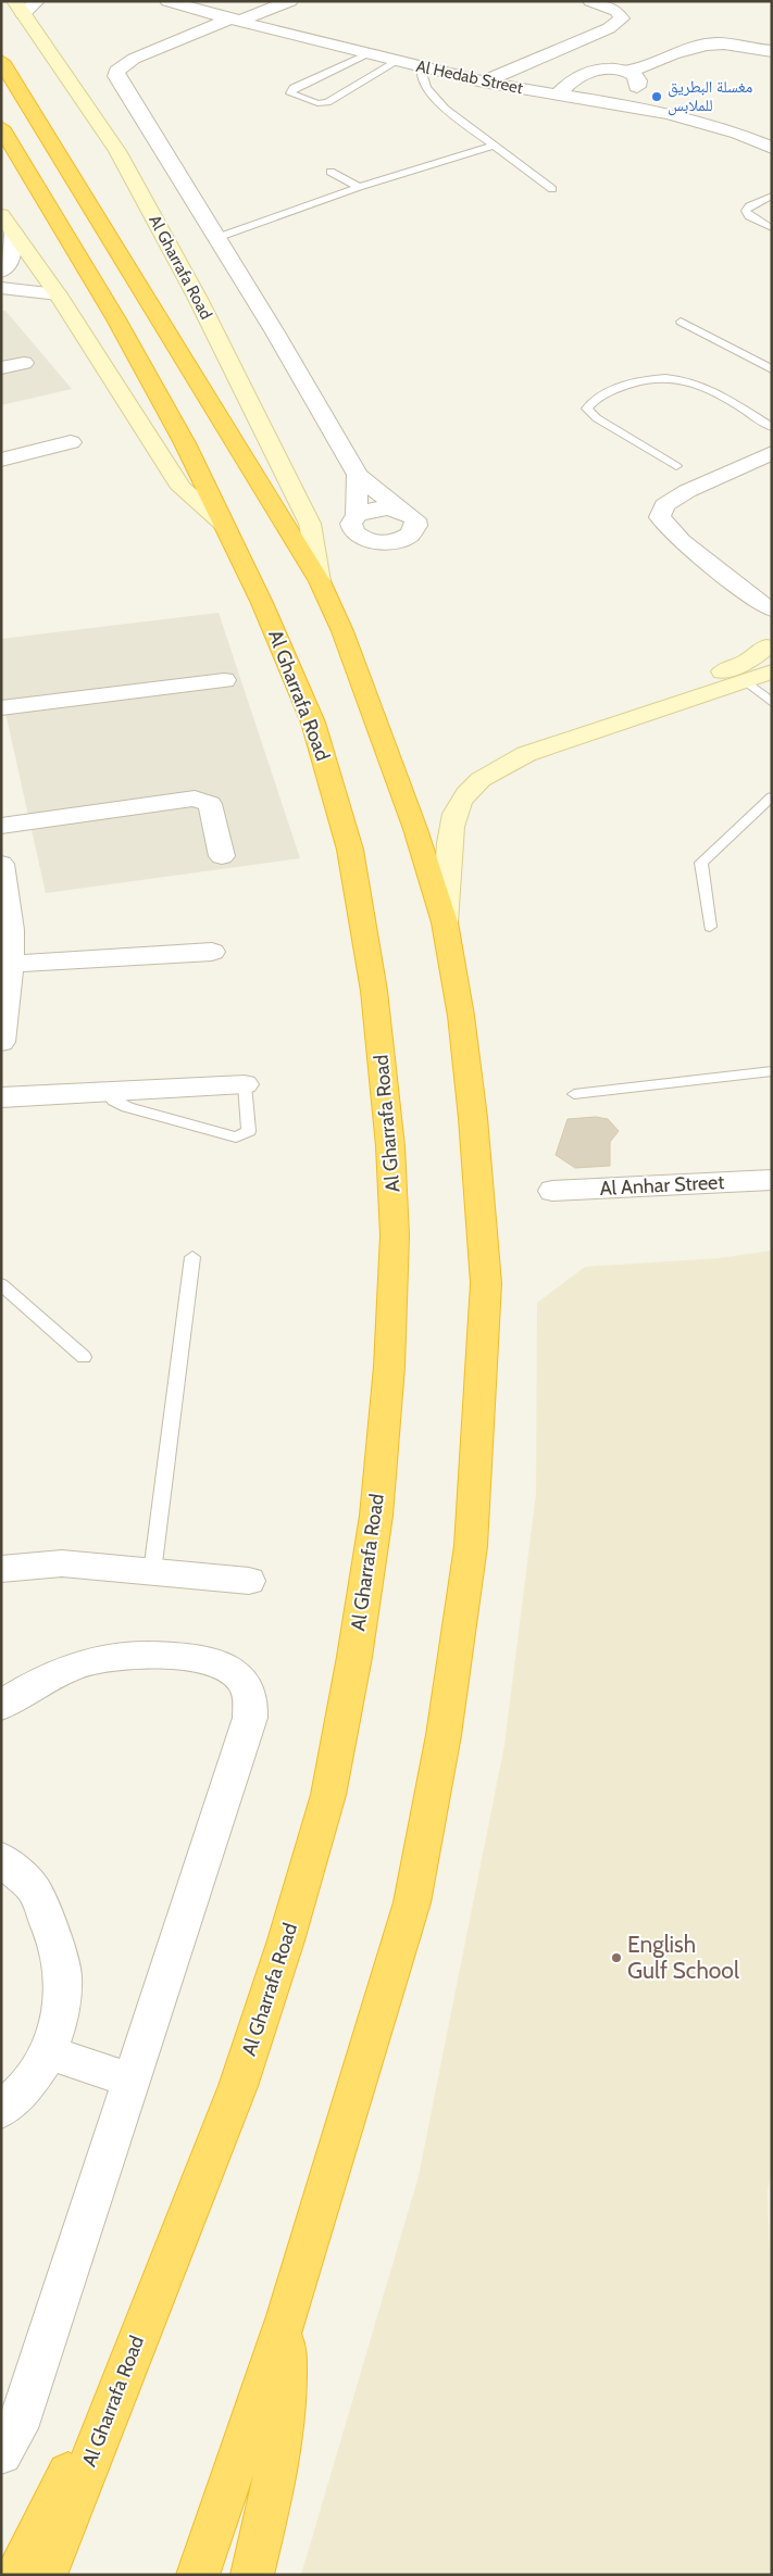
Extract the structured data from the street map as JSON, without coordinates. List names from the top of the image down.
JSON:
{
  "streets": {
    "highway": ["Al Gharrafa Road"],
    "street": ["Al Hedab Street", "Al Anhar Street"]
  },
  "places": ["مغسلة البطريق للملابس", "English Gulf School"]
}
